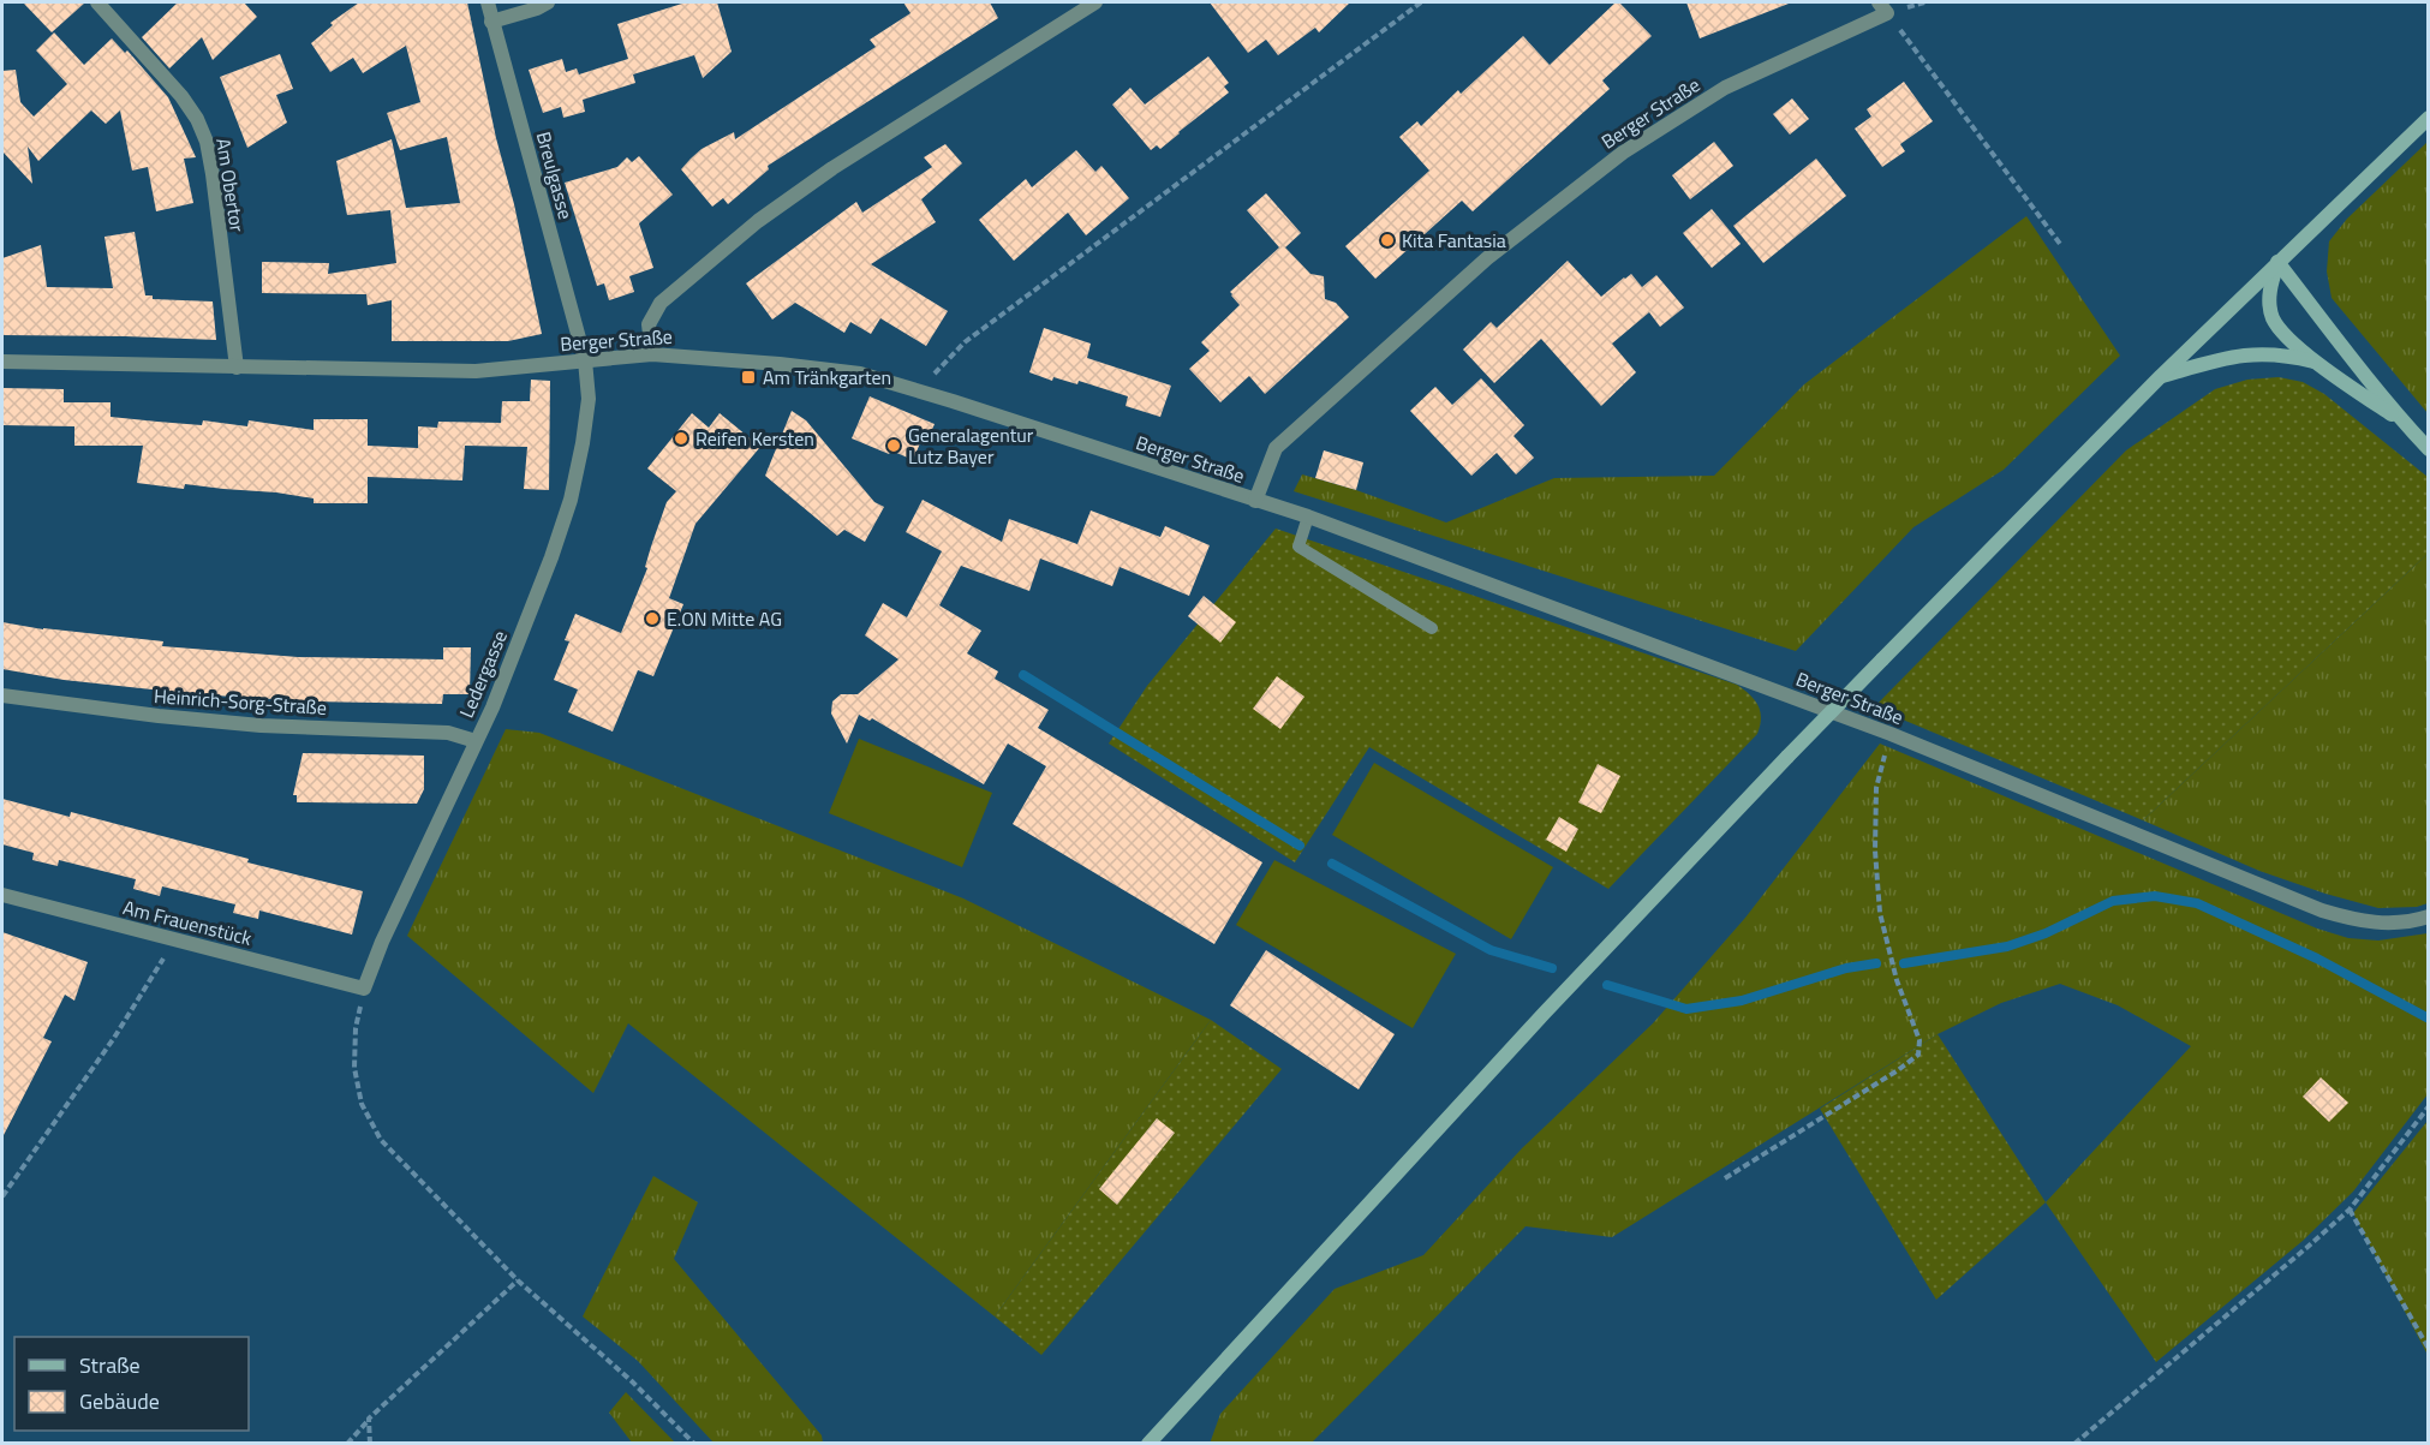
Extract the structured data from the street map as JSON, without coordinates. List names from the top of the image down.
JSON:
{
  "streets": {
    "street": [
      "Berger Straße",
      "Breulgasse",
      "Am Obertor",
      "Ledergasse",
      "Heinrich-Sorg-Straße",
      "Am Frauenstück"
    ]
  },
  "crossings": [
    ["Berger Straße", "Breulgasse"],
    ["Berger Straße", "Am Obertor"],
    ["Berger Straße", "Ledergasse"],
    ["Breulgasse", "Ledergasse"],
    ["Ledergasse", "Heinrich-Sorg-Straße"],
    ["Ledergasse", "Am Frauenstück"]
  ],
  "places": {
    "other": [
      "Kita Fantasia",
      "Reifen Kersten",
      "Generalagentur Lutz Bayer",
      "E.ON Mitte AG"
    ],
    "transit": ["Am Tränkgarten"]
  },
  "legend": ["Straße", "Gebäude"]
}
